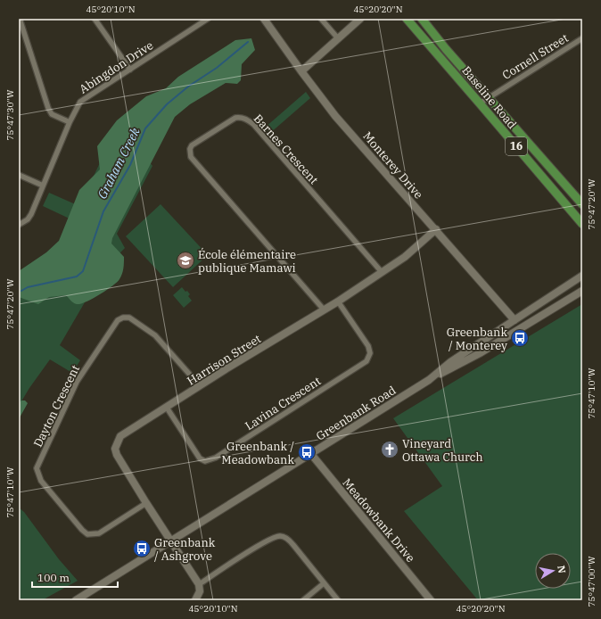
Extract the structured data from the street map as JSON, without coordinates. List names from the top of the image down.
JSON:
{
  "streets": {
    "main road": ["Baseline Road", "16"],
    "street": [
      "Cornell Street",
      "Abingdon Drive",
      "Barnes Crescent",
      "Monterey Drive",
      "Harrison Street",
      "Lavina Crescent",
      "Dayton Crescent",
      "Greenbank Road",
      "Meadowbank Drive"
    ]
  },
  "crossings": [
    ["Cornell Street", "Baseline Road"],
    ["Barnes Crescent", "Harrison Street"],
    ["Monterey Drive", "Harrison Street"],
    ["Monterey Drive", "Greenbank Road"],
    ["Harrison Street", "Lavina Crescent"],
    ["Harrison Street", "Dayton Crescent"],
    ["Harrison Street", "Greenbank Road"],
    ["Greenbank Road", "Meadowbank Drive"]
  ],
  "water": ["Graham Creek"],
  "places": {
    "school or university": ["École élémentaire publique Mamawi"],
    "bus stop": ["Greenbank / Monterey", "Greenbank / Meadowbank", "Greenbank / Ashgrove"],
    "church": ["Vineyard Ottawa Church"]
  },
  "scale_bar": "100 m",
  "north": "right",
  "coordinates": [
    "45°20'10\"N",
    "45°20'20\"N",
    "75°47'30\"W",
    "75°47'20\"W",
    "75°47'10\"W",
    "75°47'00\"W"
  ]
}
